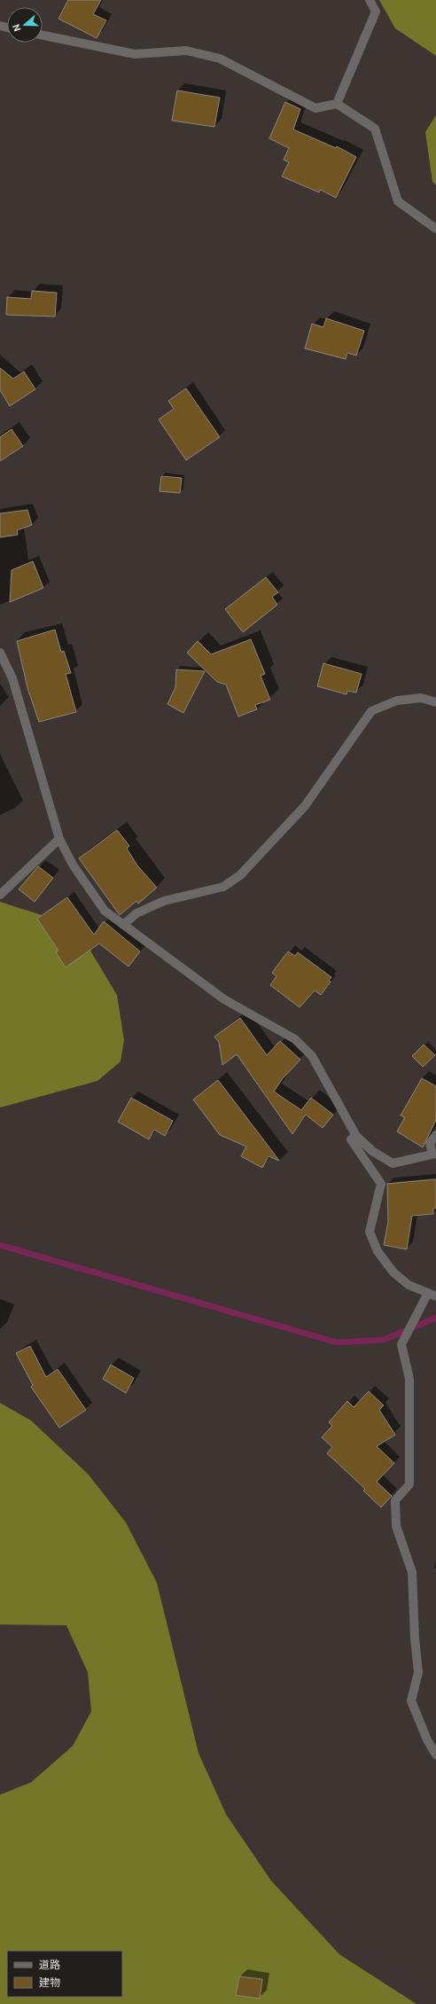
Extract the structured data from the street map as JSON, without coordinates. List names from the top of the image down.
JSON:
{
  "legend": ["道路", "建物"],
  "north": "left"
}
